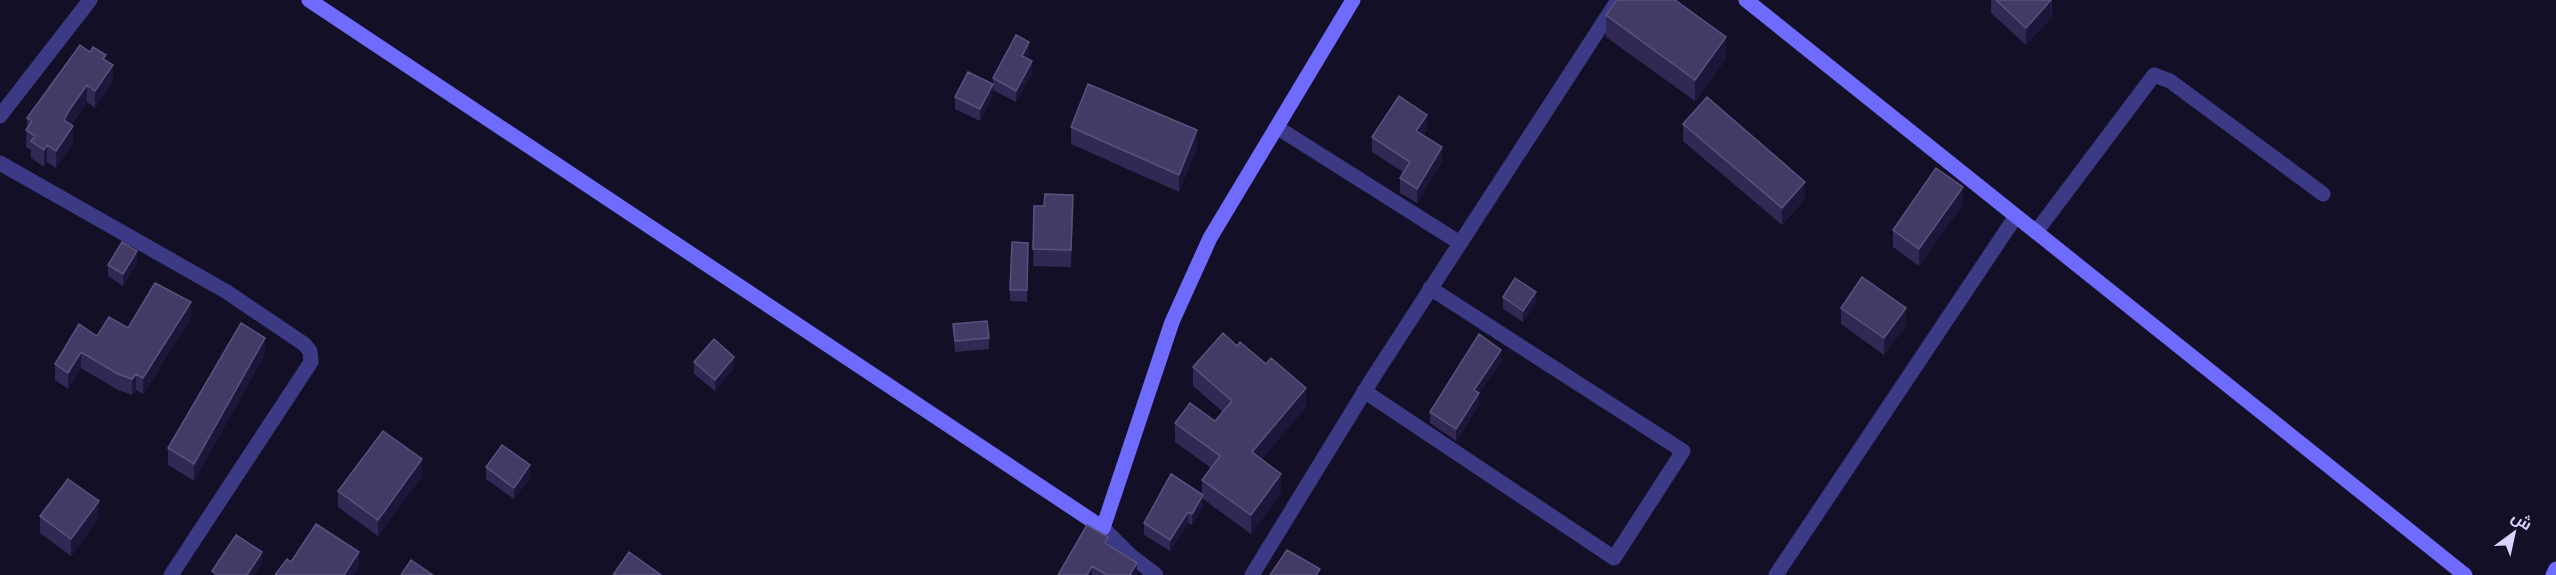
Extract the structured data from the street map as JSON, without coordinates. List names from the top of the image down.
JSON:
{
  "north": "top right"
}
